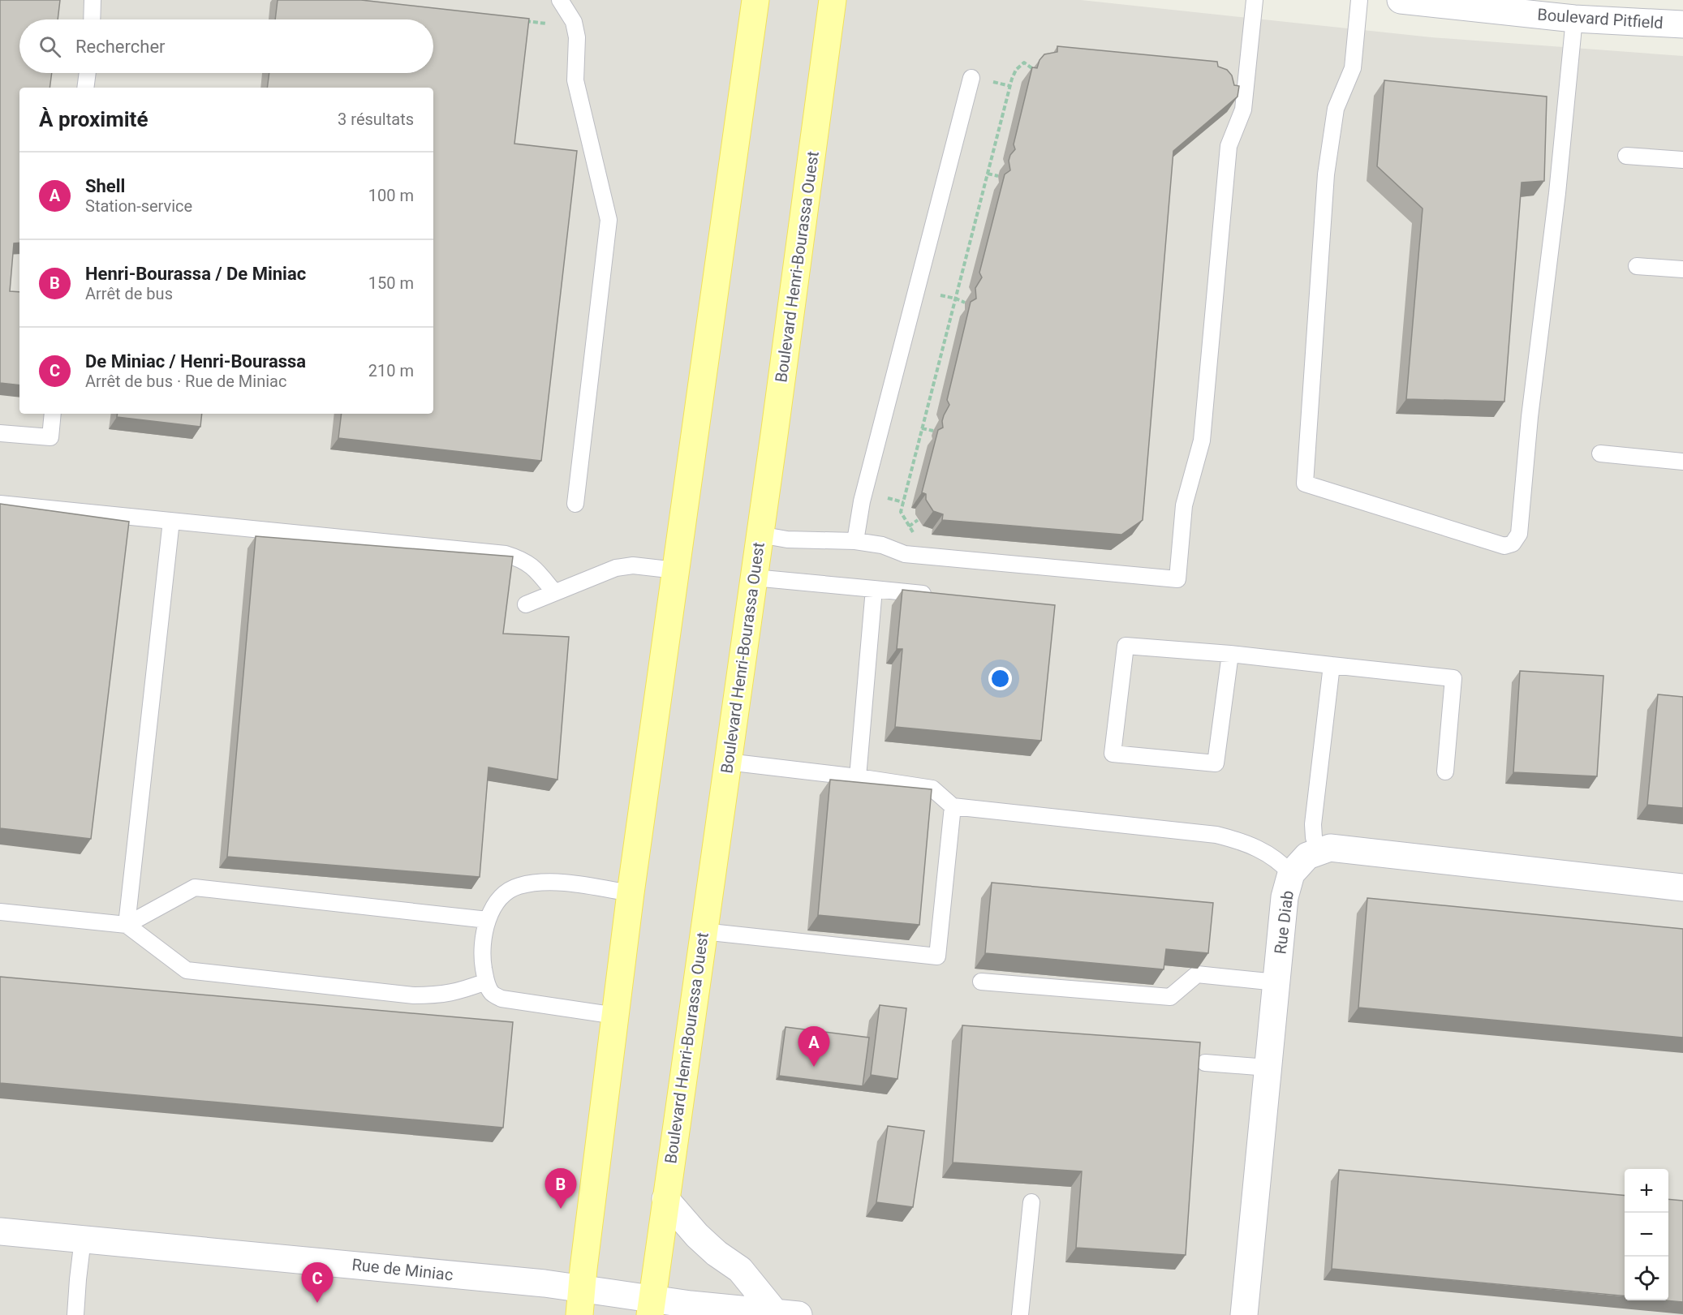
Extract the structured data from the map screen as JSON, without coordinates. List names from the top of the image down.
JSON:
{
  "streets": {
    "main road": ["Boulevard Henri-Bourassa Ouest"],
    "street": ["Boulevard Pitfield", "Rue Diab", "Rue de Miniac"]
  },
  "crossings": [
    ["Boulevard Henri-Bourassa Ouest", "Rue de Miniac"]
  ],
  "page": {
    "search": "Rechercher",
    "heading": ["À proximité", "3 résultats"],
    "list": [
      {
        "mark": "A",
        "name": "Shell",
        "note": "Station-service",
        "value": "100 m"
      },
      {
        "mark": "B",
        "name": "Henri-Bourassa / De Miniac",
        "note": "Arrêt de bus",
        "value": "150 m"
      },
      {
        "mark": "C",
        "name": "De Miniac / Henri-Bourassa",
        "note": "Arrêt de bus · Rue de Miniac",
        "value": "210 m"
      }
    ],
    "pins": ["A", "B", "C"],
    "map_buttons": ["+", "−"]
  }
}
